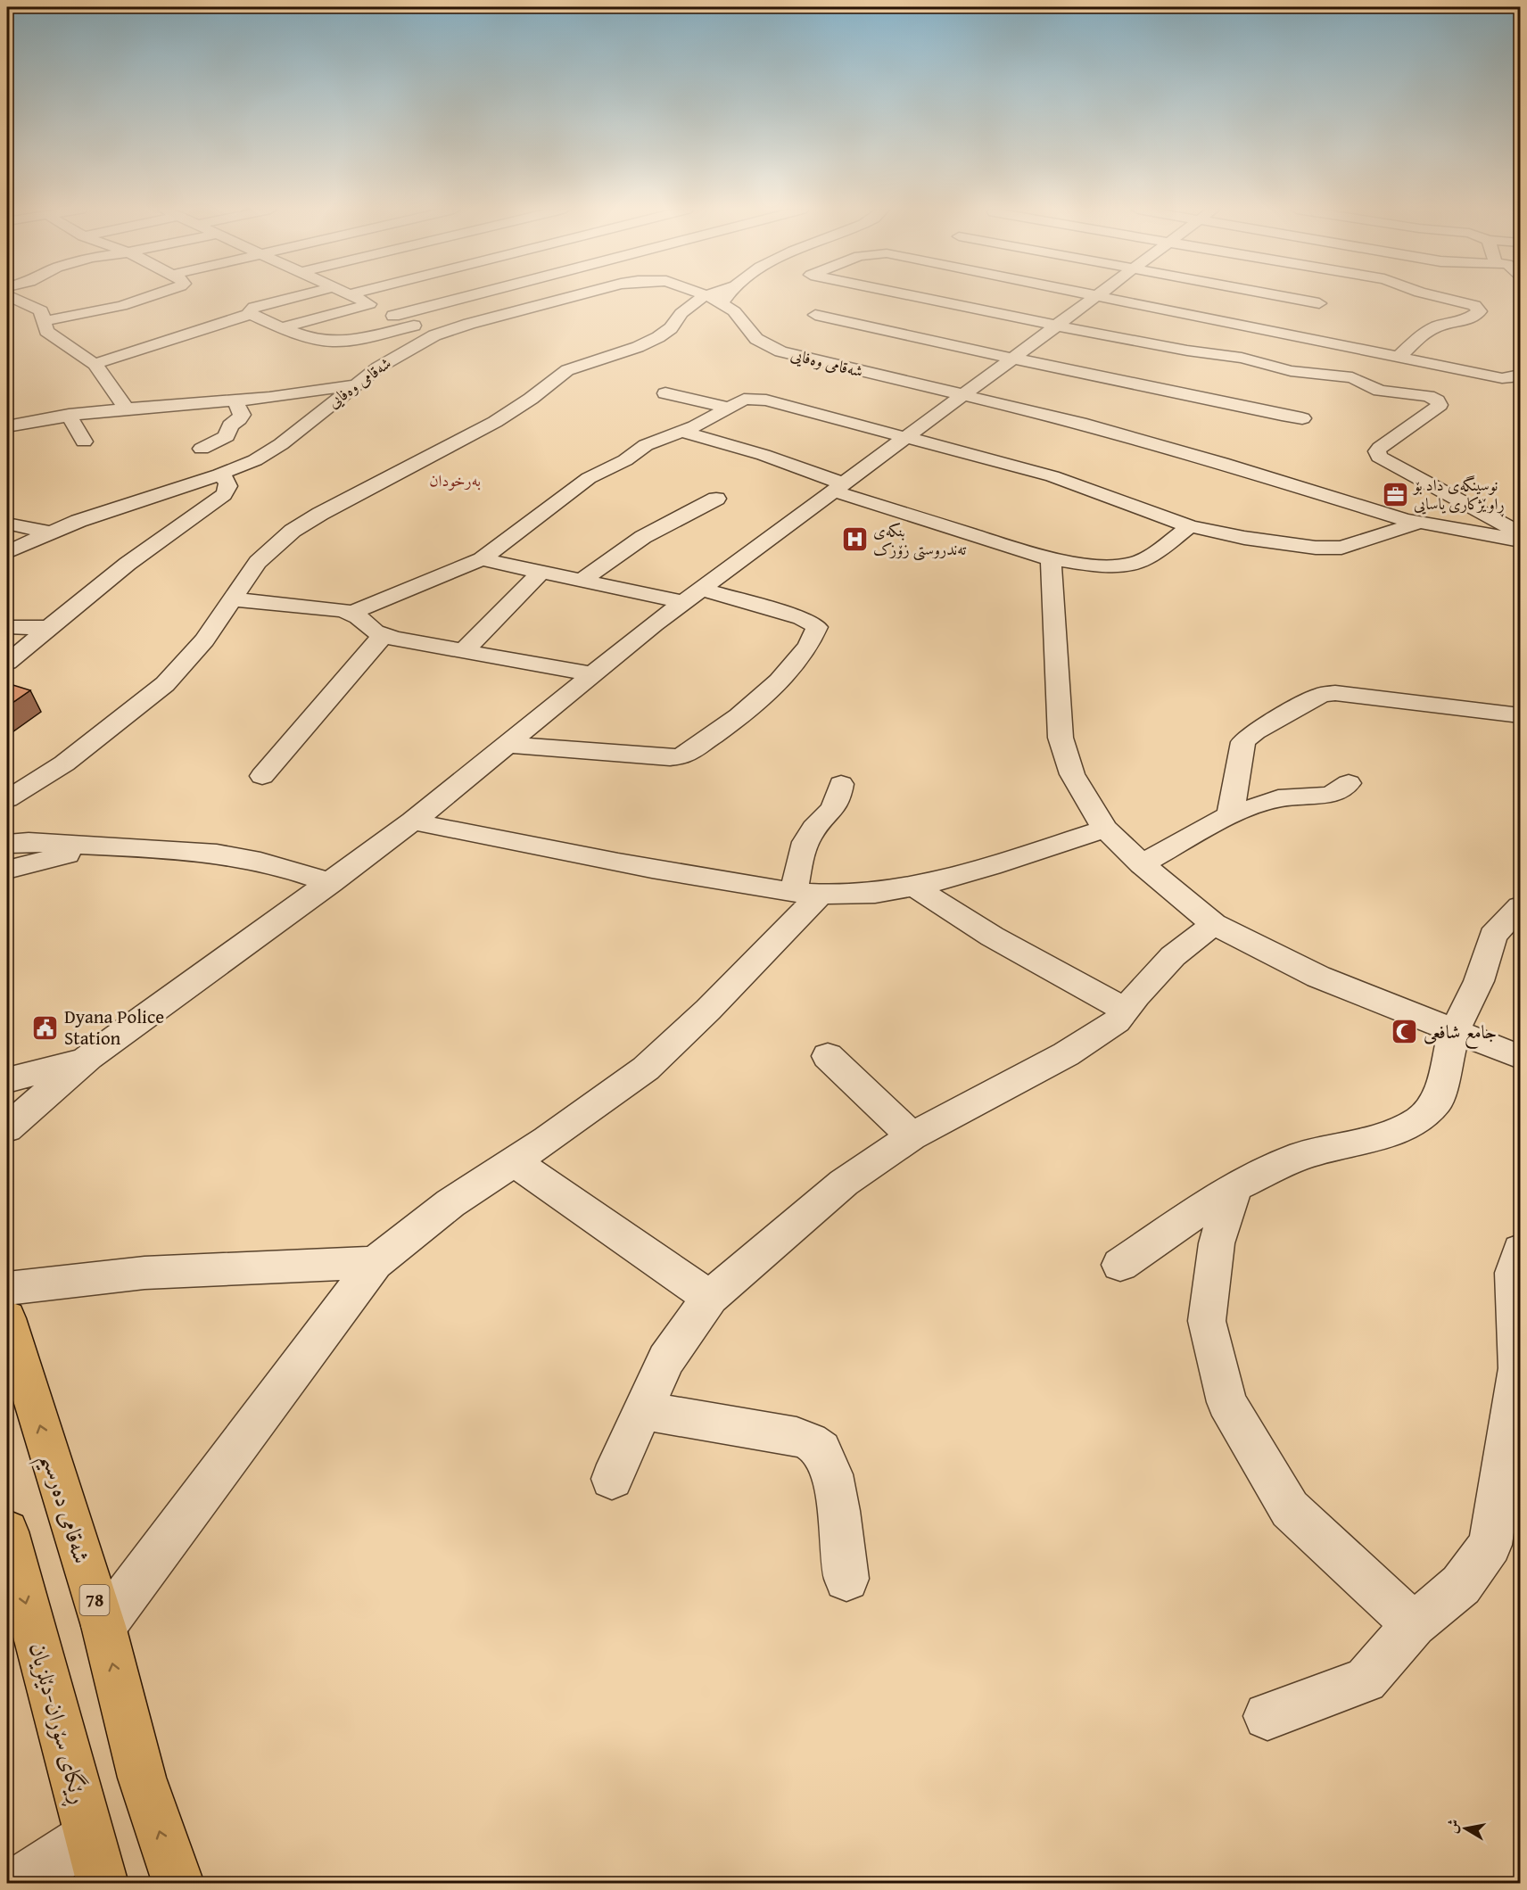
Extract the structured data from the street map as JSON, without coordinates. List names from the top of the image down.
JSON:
{
  "streets": {
    "main road": ["شەقامی دەرسیم", "78", "ڕێگای سۆران-دێلزیان"],
    "street": ["شەقامی وەفایی"]
  },
  "one_way": ["شەقامی دەرسیم", "ڕێگای سۆران-دێلزیان"],
  "districts": ["بەرخودان"],
  "places": {
    "office": ["نوسینگەی داد بۆ ڕاوێژكاری یاسایی"],
    "hospital": ["بنکەی تەندروستی زۆزک"],
    "public building": ["Dyana Police Station"],
    "mosque": ["جامع شافعی"]
  },
  "north": "left"
}
